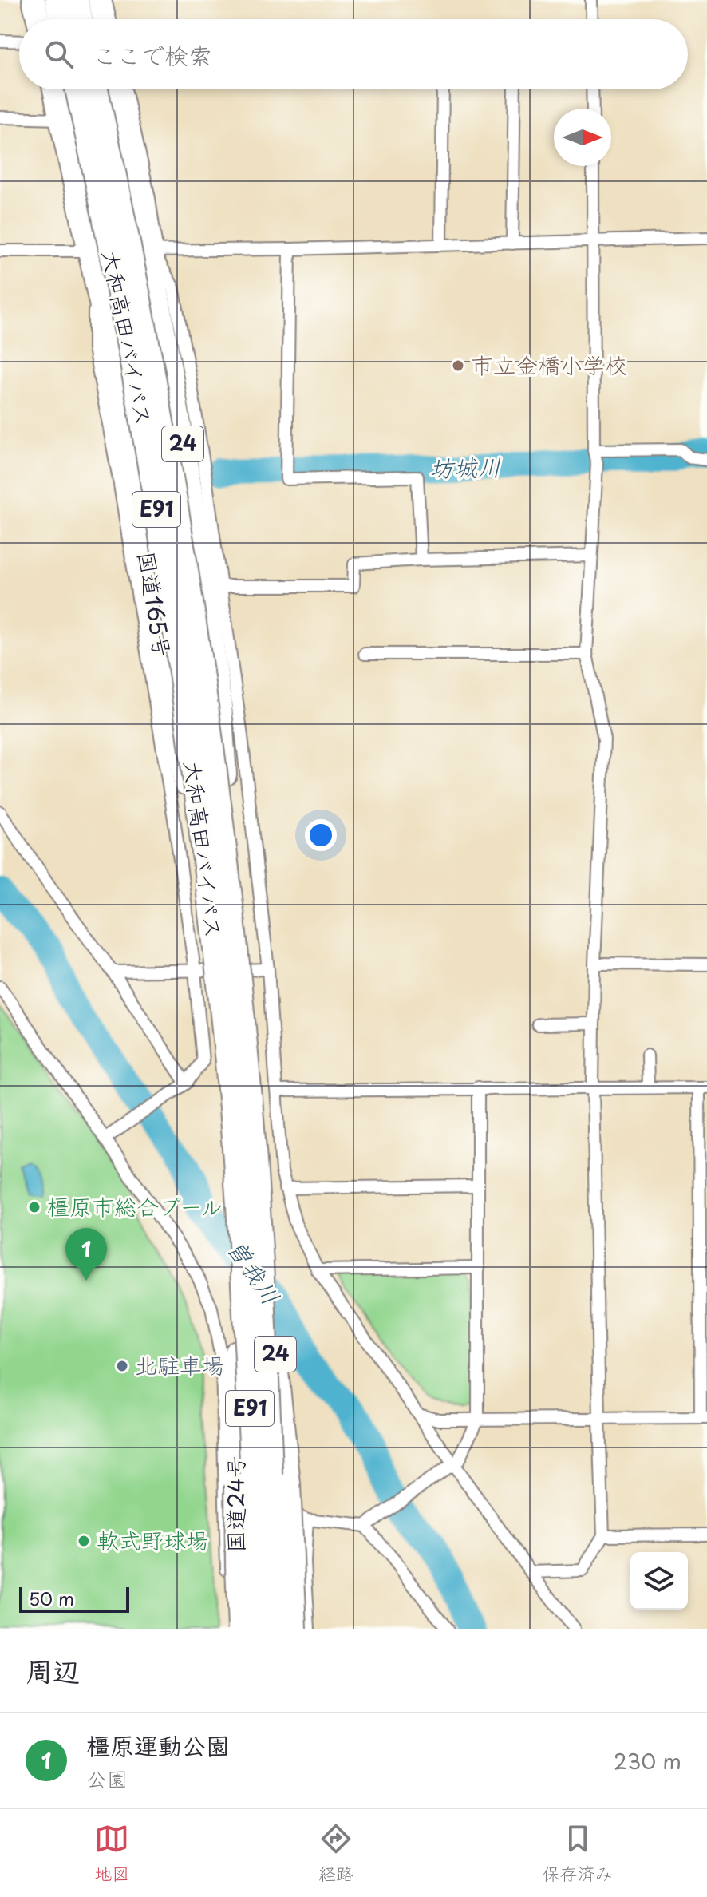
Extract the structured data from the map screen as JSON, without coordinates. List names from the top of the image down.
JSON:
{
  "streets": {
    "highway": [
      "大和高田バイパス",
      "24",
      "E91",
      "国道165号",
      "国道24号"
    ]
  },
  "crossings": [
    ["大和高田バイパス", "24"],
    ["大和高田バイパス", "国道165号"],
    ["大和高田バイパス", "国道24号"],
    ["24", "国道165号"]
  ],
  "water": ["坊城川", "曽我川"],
  "places": [
    "市立金橋小学校",
    "橿原市総合プール",
    "北駐車場",
    "軟式野球場"
  ],
  "scale_bar": "50 m",
  "north": "right",
  "page": {
    "search": "ここで検索",
    "pins": "1",
    "scale": "50 m",
    "heading": "周辺",
    "list": [
      {
        "mark": "1",
        "name": "橿原運動公園",
        "note": "公園",
        "value": "230 m"
      }
    ],
    "nav": ["地図", "経路", "保存済み"]
  }
}
